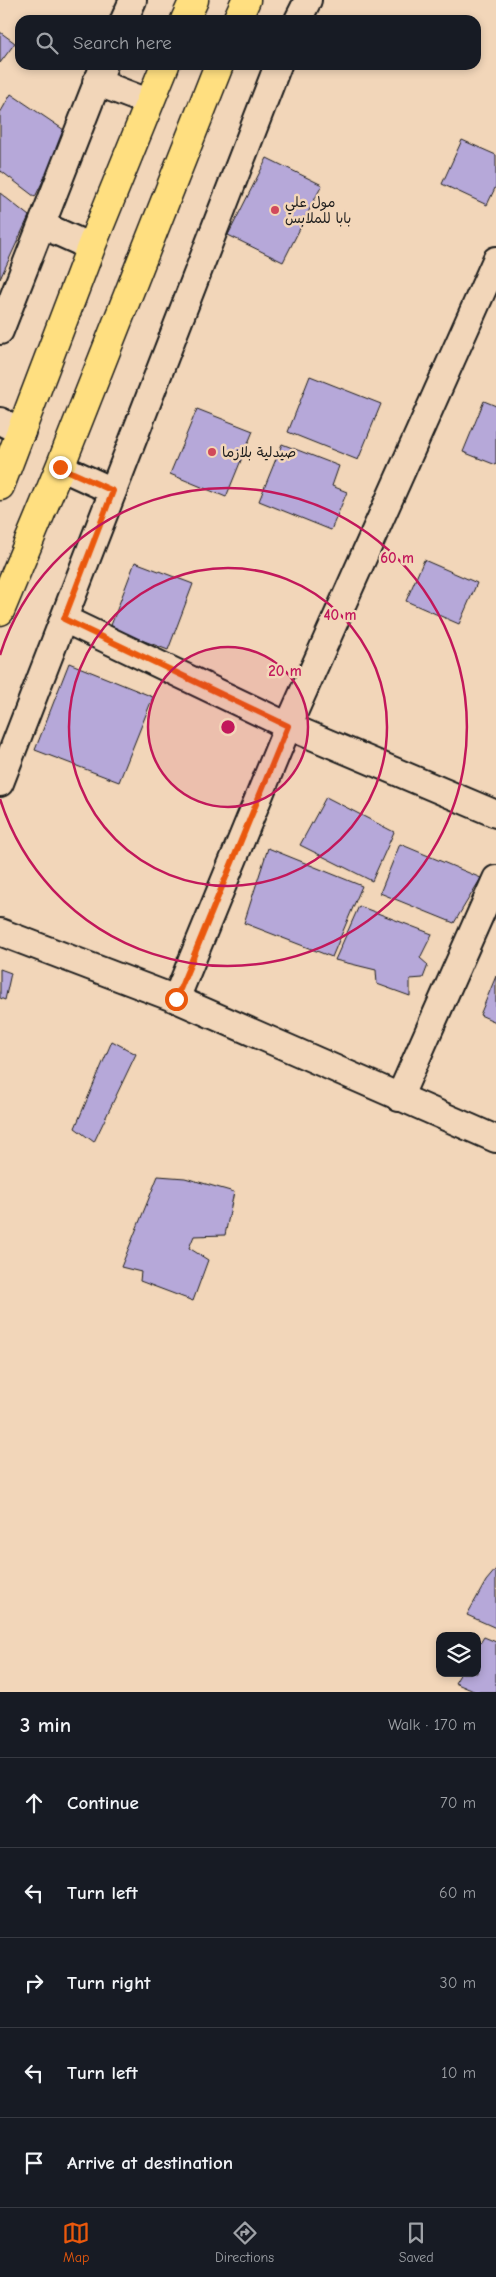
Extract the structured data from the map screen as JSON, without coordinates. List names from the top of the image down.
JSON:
{
  "places": ["مول علي بابا للملابس", "صيدلية بلازما"],
  "page": {
    "search": "Search here",
    "heading": ["3 min", "Walk · 170 m"],
    "list": [
      ["Continue", "70 m"],
      ["Turn left", "60 m"],
      ["Turn right", "30 m"],
      ["Turn left", "10 m"],
      "Arrive at destination"
    ],
    "nav": ["Map", "Directions", "Saved"]
  },
  "rings": ["60 m", "40 m", "20 m"]
}
